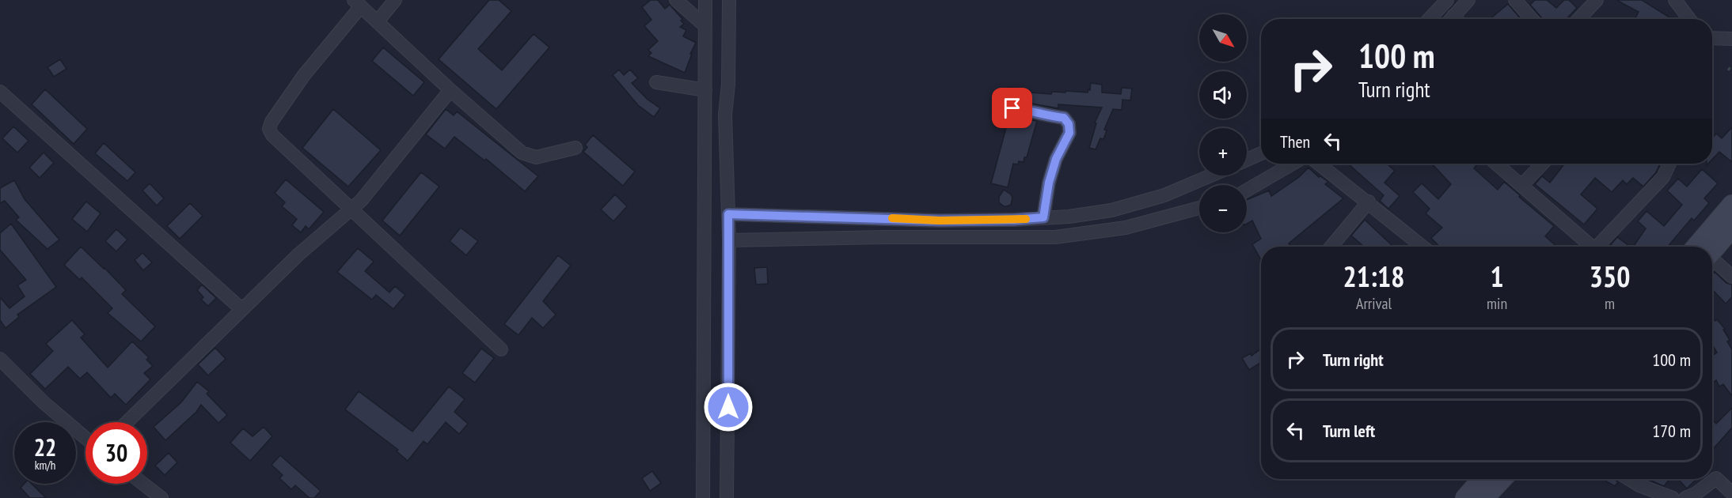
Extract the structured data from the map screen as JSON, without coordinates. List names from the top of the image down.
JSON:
{
  "north": "bottom right",
  "page": {
    "map_buttons": ["+", "−"],
    "turn": ["100 m", "Turn right"],
    "then": "Then",
    "eta": [
      "21:18",
      "Arrival",
      "1",
      "min",
      "350",
      "m"
    ],
    "list": [
      {
        "name": "Turn right",
        "value": "100 m"
      },
      {
        "name": "Turn left",
        "value": "170 m"
      }
    ],
    "speed": "22 km/h",
    "limit": "30"
  }
}
